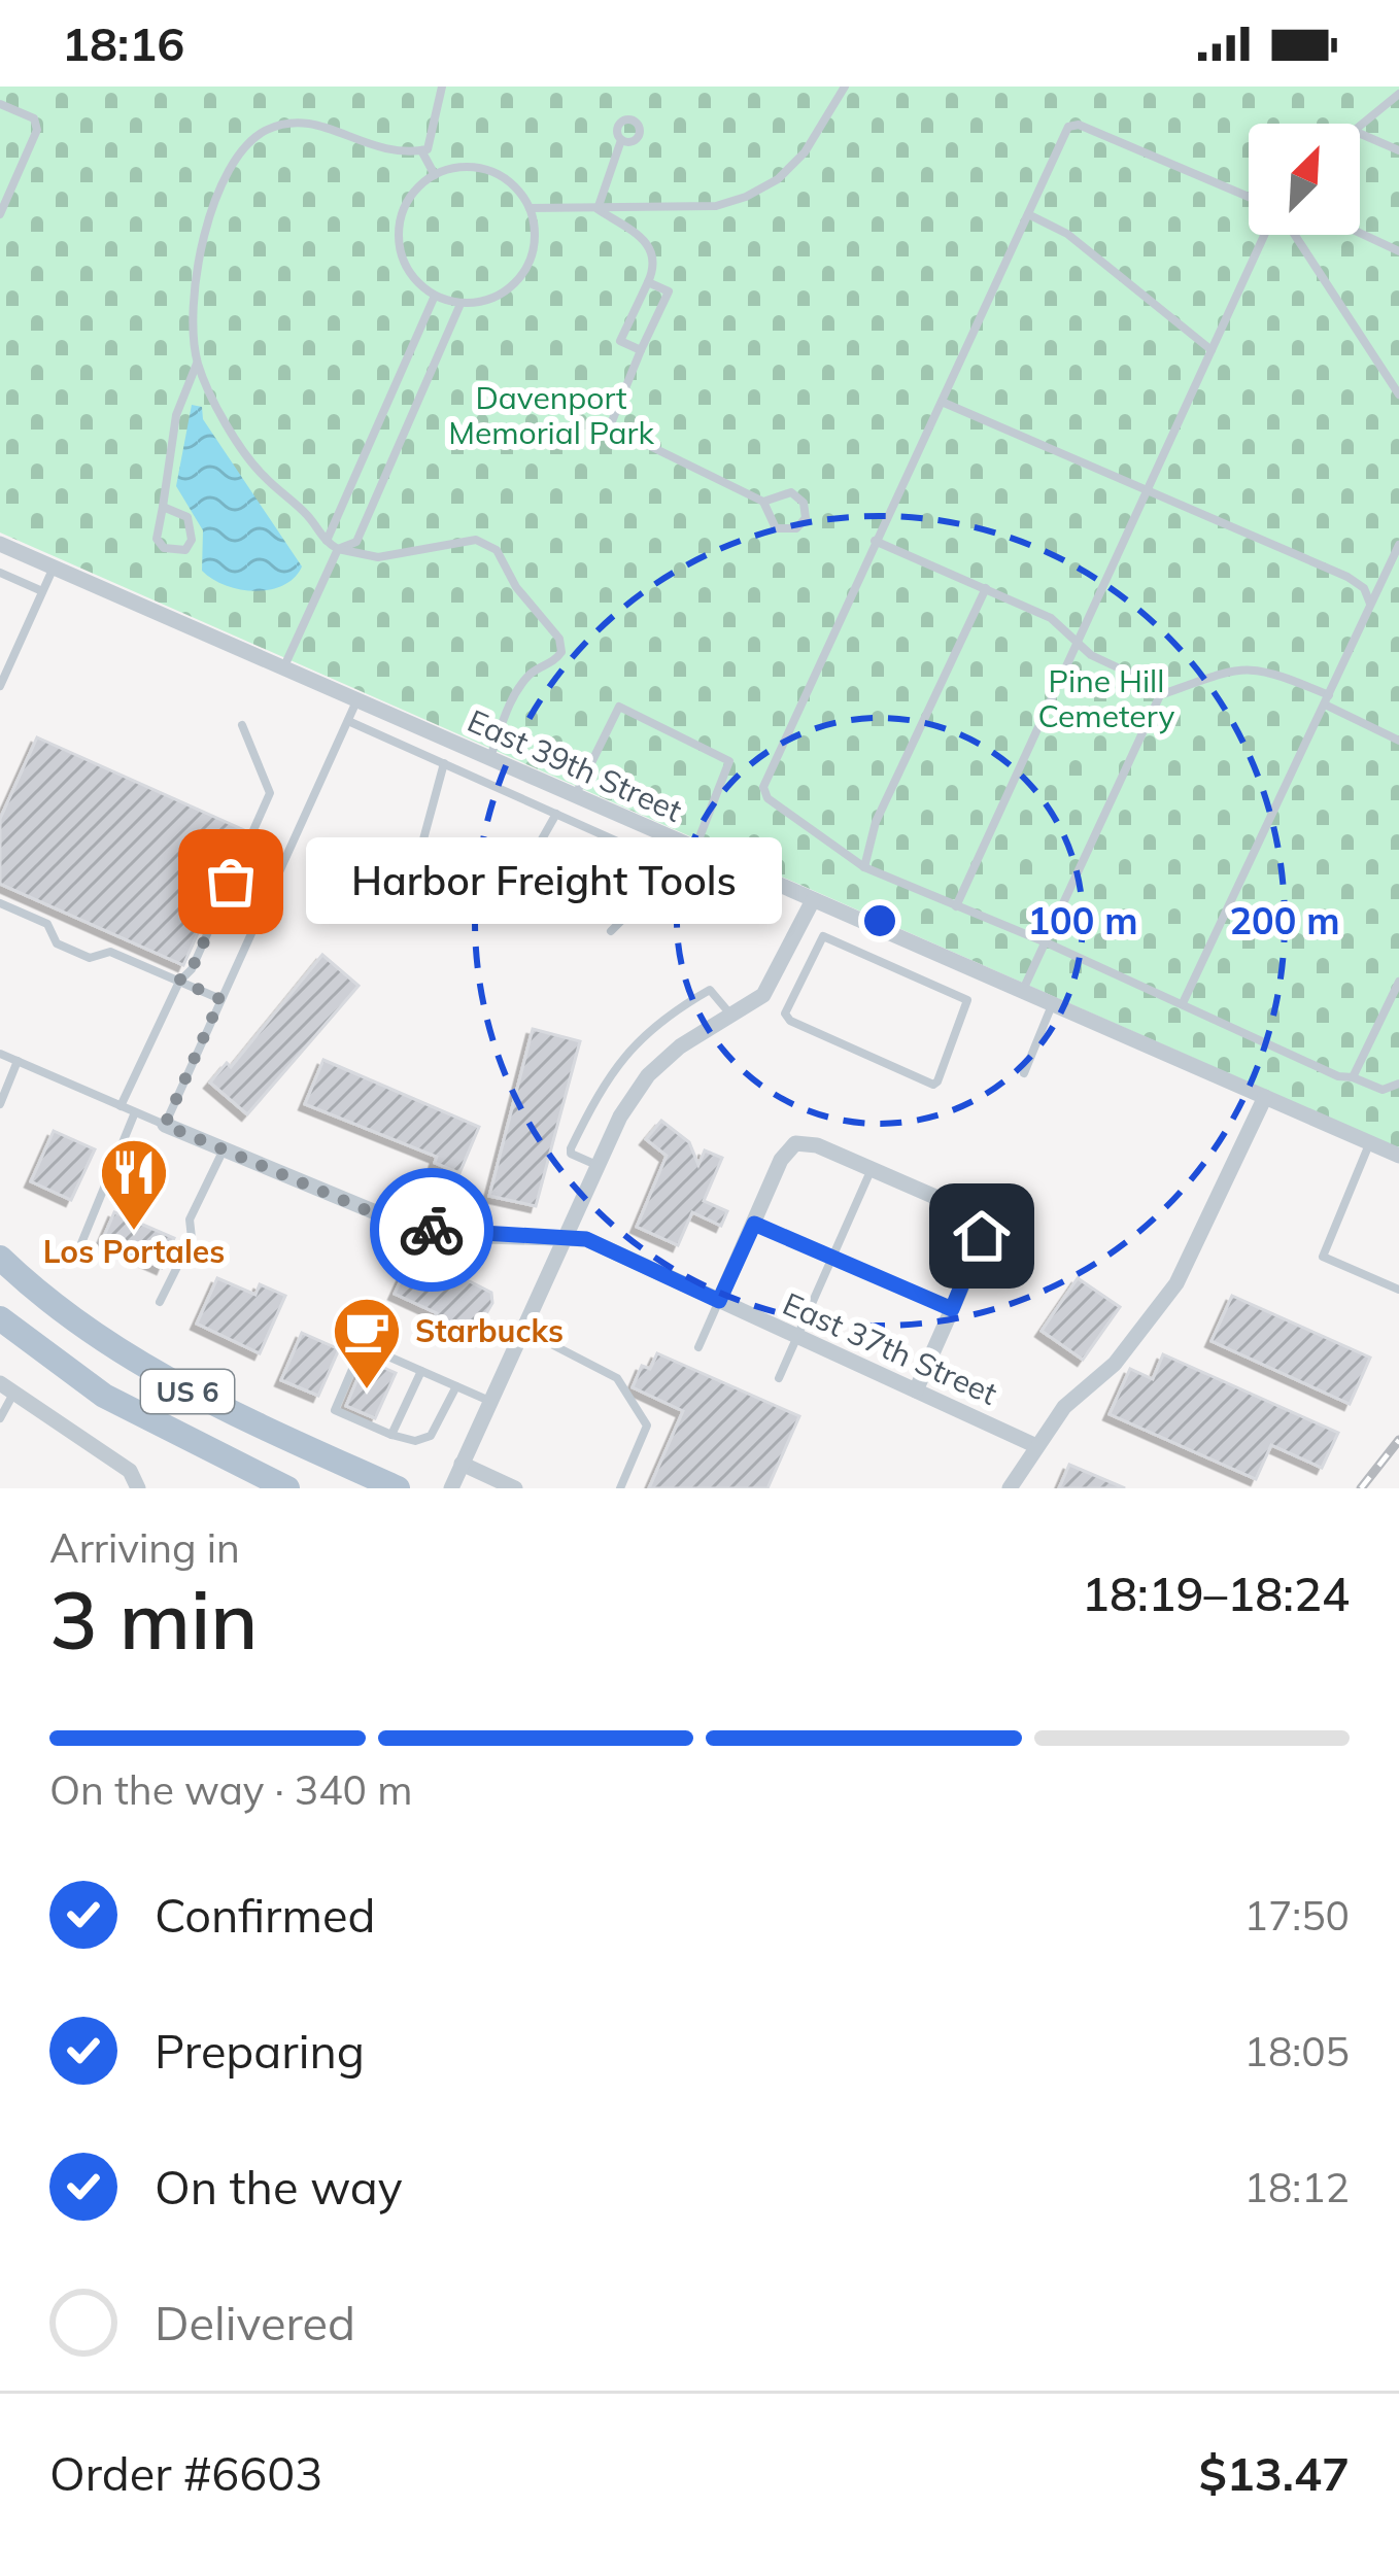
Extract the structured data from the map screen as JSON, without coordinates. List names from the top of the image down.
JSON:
{
  "streets": {
    "main road": ["US 6"],
    "street": ["East 39th Street", "East 37th Street"]
  },
  "parks": ["Davenport Memorial Park", "Pine Hill Cemetery"],
  "places": {
    "other": ["Harbor Freight Tools"],
    "restaurant": ["Los Portales"],
    "cafe": ["Starbucks"]
  },
  "north": "top right",
  "page": {
    "status": "18:16",
    "bubble": "Harbor Freight Tools",
    "heading": ["3 min", "Arriving in", "18:19–18:24"],
    "panel": ["Order #6603", "$13.47"],
    "bar": "On the way · 340 m",
    "list": [
      ["Confirmed", "17:50"],
      ["Preparing", "18:05"],
      ["On the way", "18:12"],
      "Delivered"
    ]
  },
  "rings": ["100 m", "200 m"]
}
